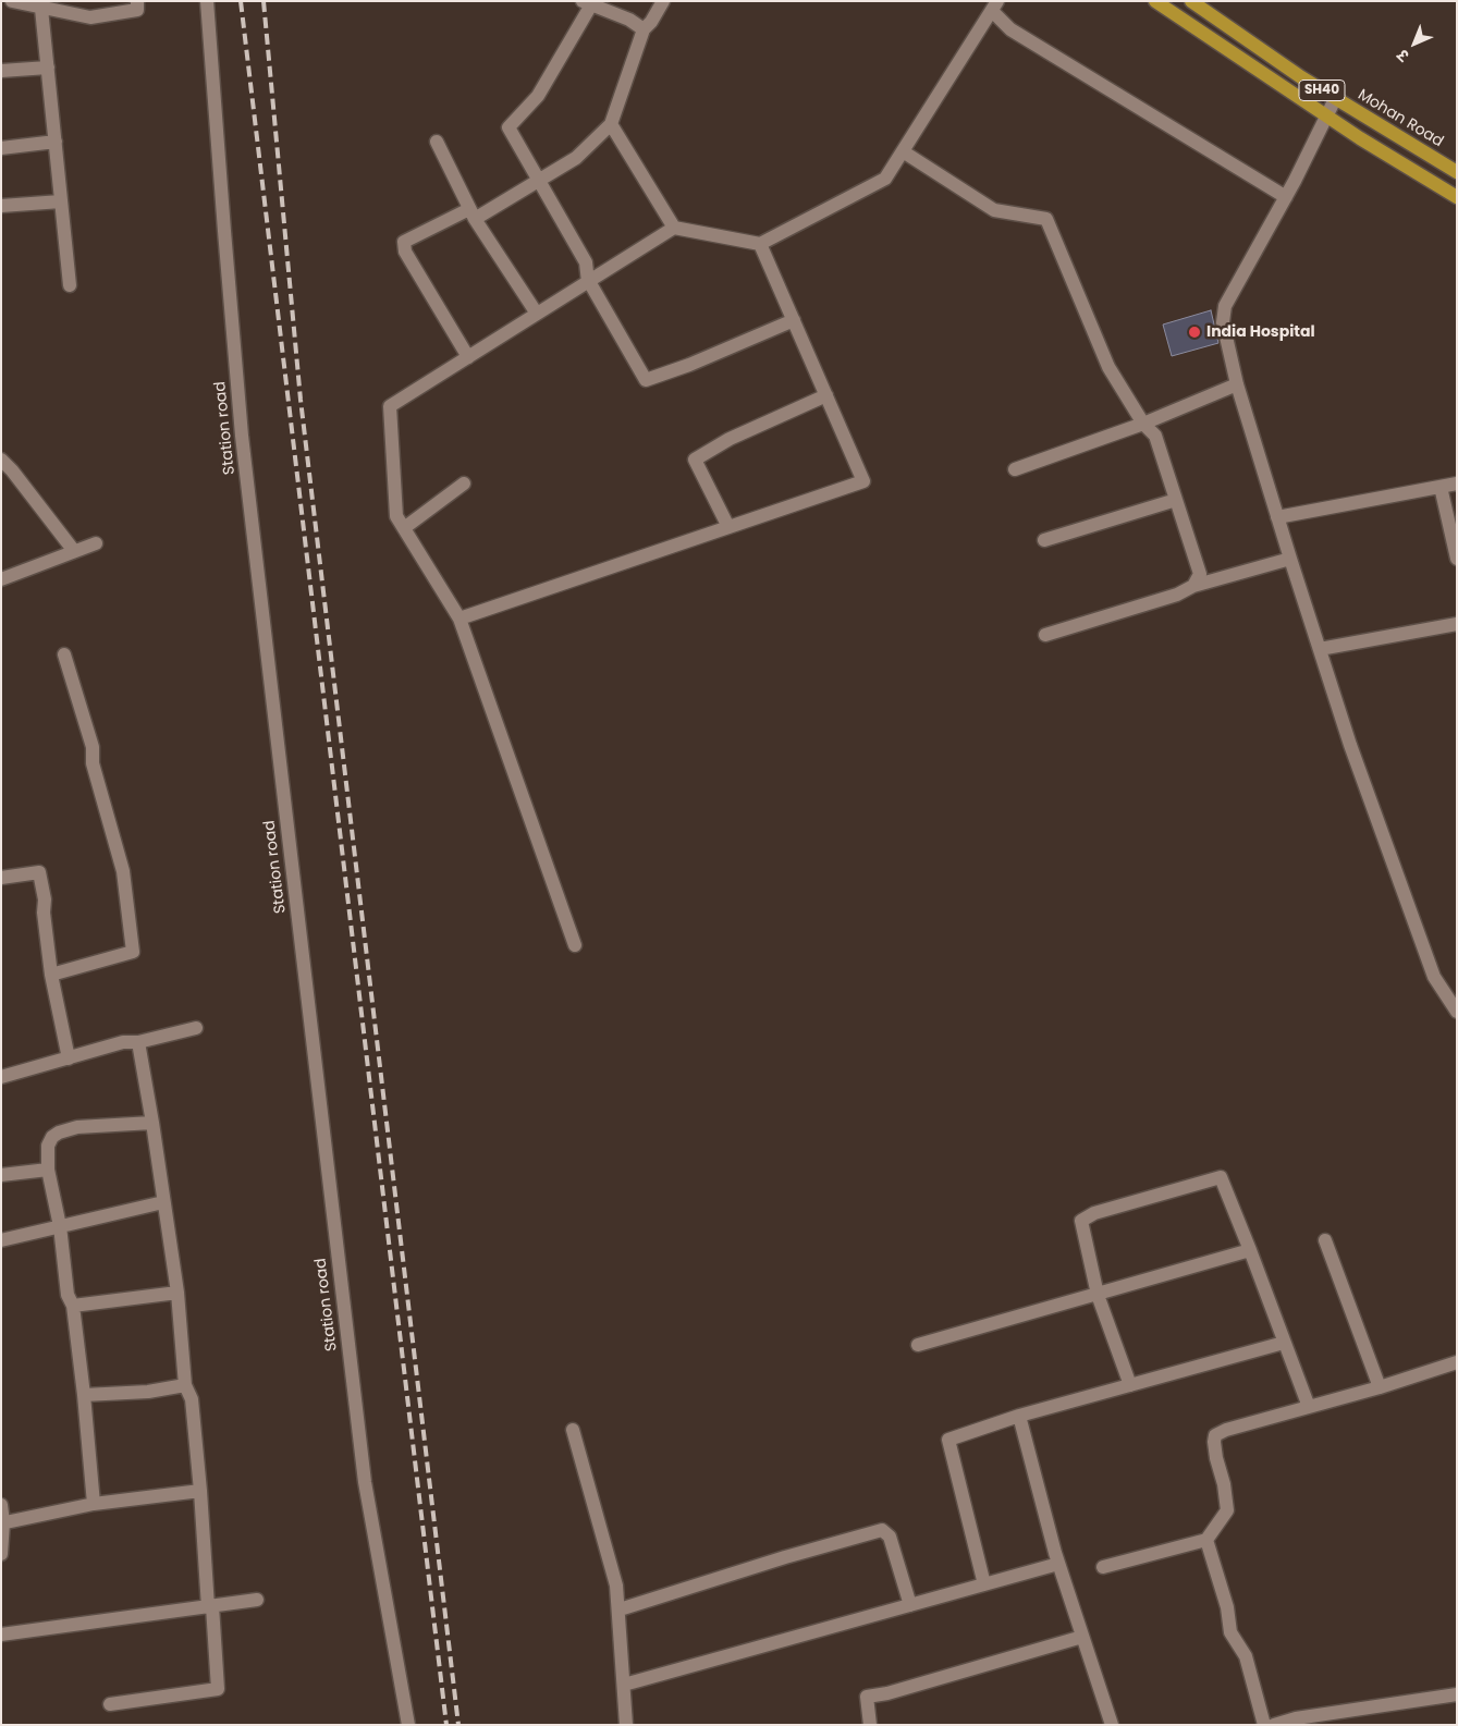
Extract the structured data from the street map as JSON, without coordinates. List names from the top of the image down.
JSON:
{
  "streets": {
    "main road": ["SH40", "Mohan Road"],
    "street": ["Station road"]
  },
  "places": ["India Hospital"],
  "north": "bottom left"
}
